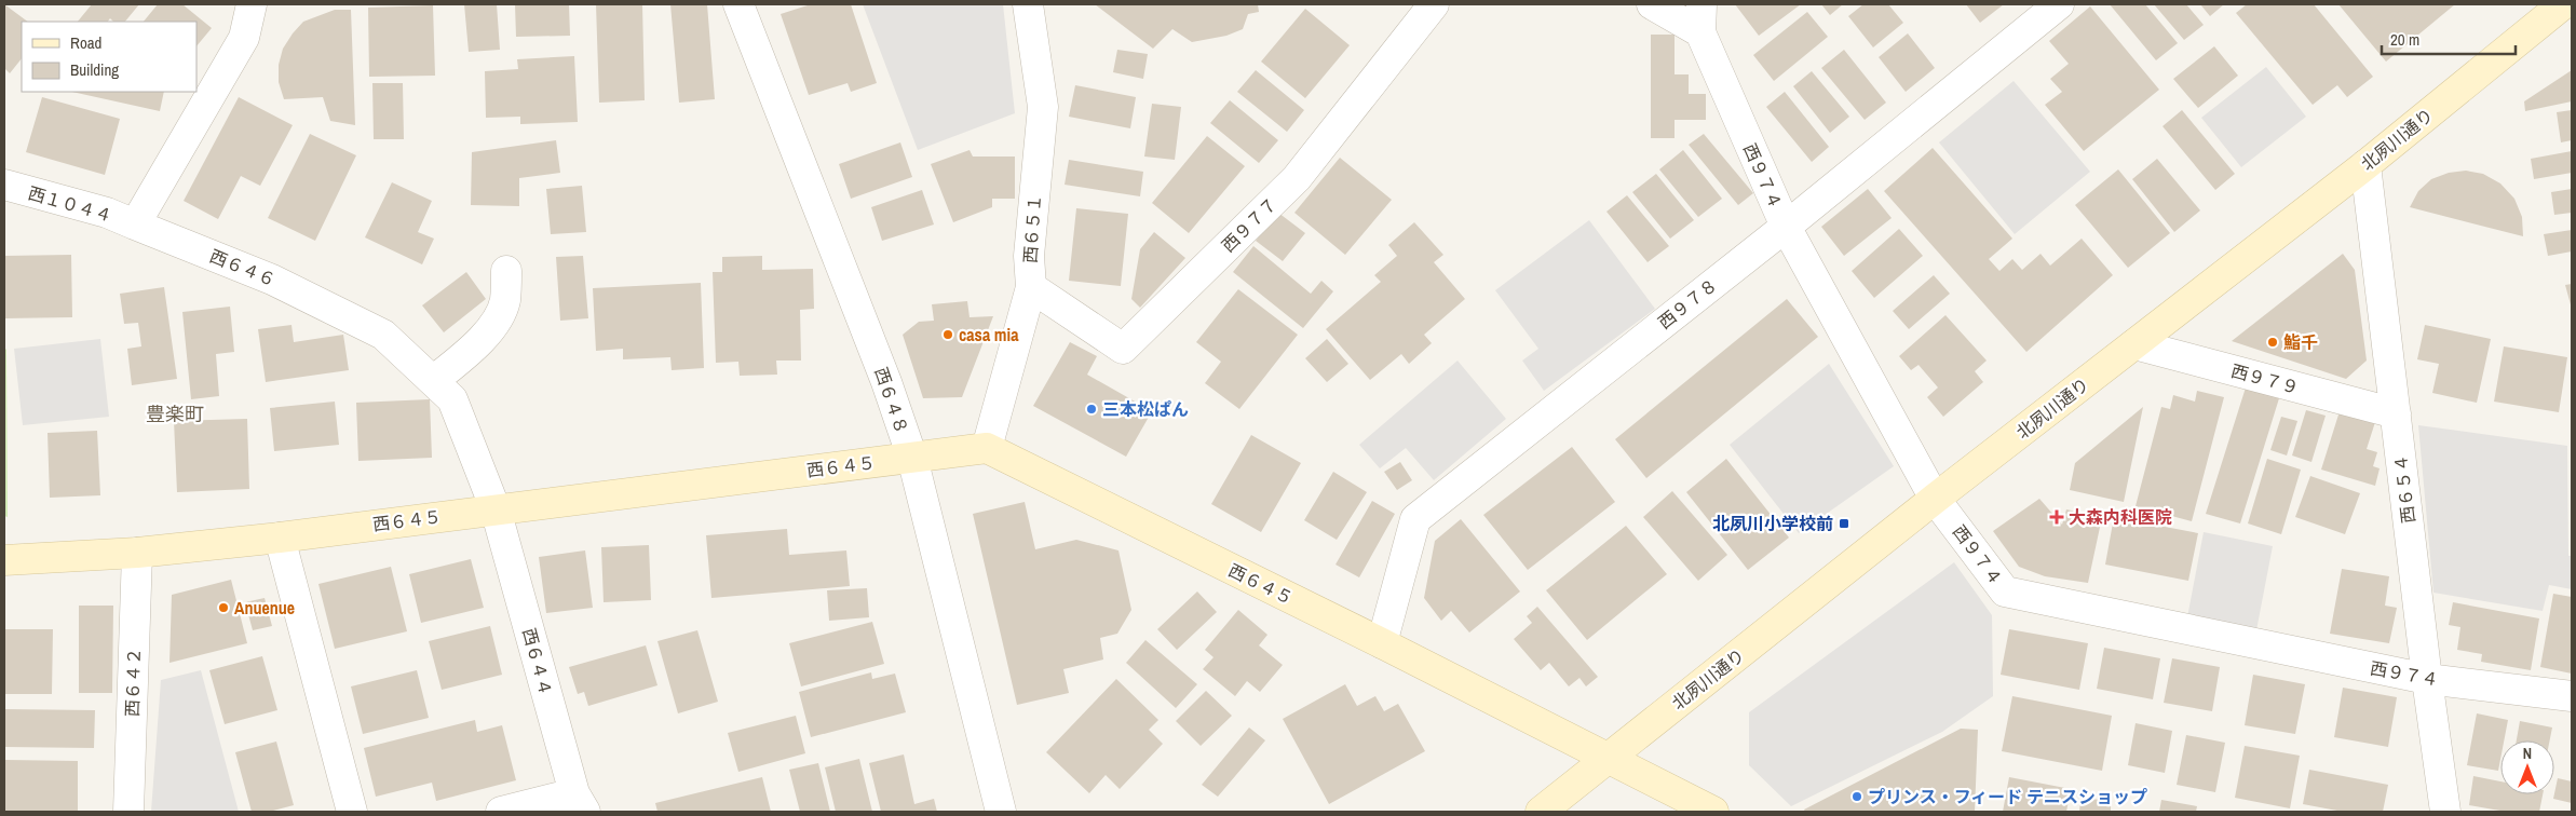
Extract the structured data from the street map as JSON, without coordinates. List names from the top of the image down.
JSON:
{
  "streets": {
    "street": [
      "北夙川通り",
      "西９７４",
      "西１０４４",
      "西９７７",
      "西６５１",
      "西６４６",
      "西９７８",
      "西９７９",
      "西６４８",
      "西６４５",
      "西６５４",
      "西６４４",
      "西６４２"
    ]
  },
  "crossings": [
    ["北夙川通り", "西９７４"],
    ["北夙川通り", "西９７９"],
    ["北夙川通り", "西６４５"],
    ["北夙川通り", "西６５４"],
    ["西９７４", "西９７８"],
    ["西９７４", "西６５４"],
    ["西１０４４", "西６４６"],
    ["西９７７", "西６５１"],
    ["西６５１", "西６４５"],
    ["西６４６", "西６４５"],
    ["西６４６", "西６４４"],
    ["西９７８", "西６４５"],
    ["西９７９", "西６５４"],
    ["西６４８", "西６４５"],
    ["西６４５", "西６４４"],
    ["西６４５", "西６４２"]
  ],
  "districts": ["豊楽町"],
  "places": {
    "other": [
      "casa mia",
      "鮨千",
      "三本松ぱん",
      "Anuenue",
      "プリンス・フィード テニスショップ"
    ],
    "health": ["大森内科医院"],
    "transit": ["北夙川小学校前"]
  },
  "legend": ["Road", "Building"],
  "scale_bar": "20 m",
  "north": "top"
}
